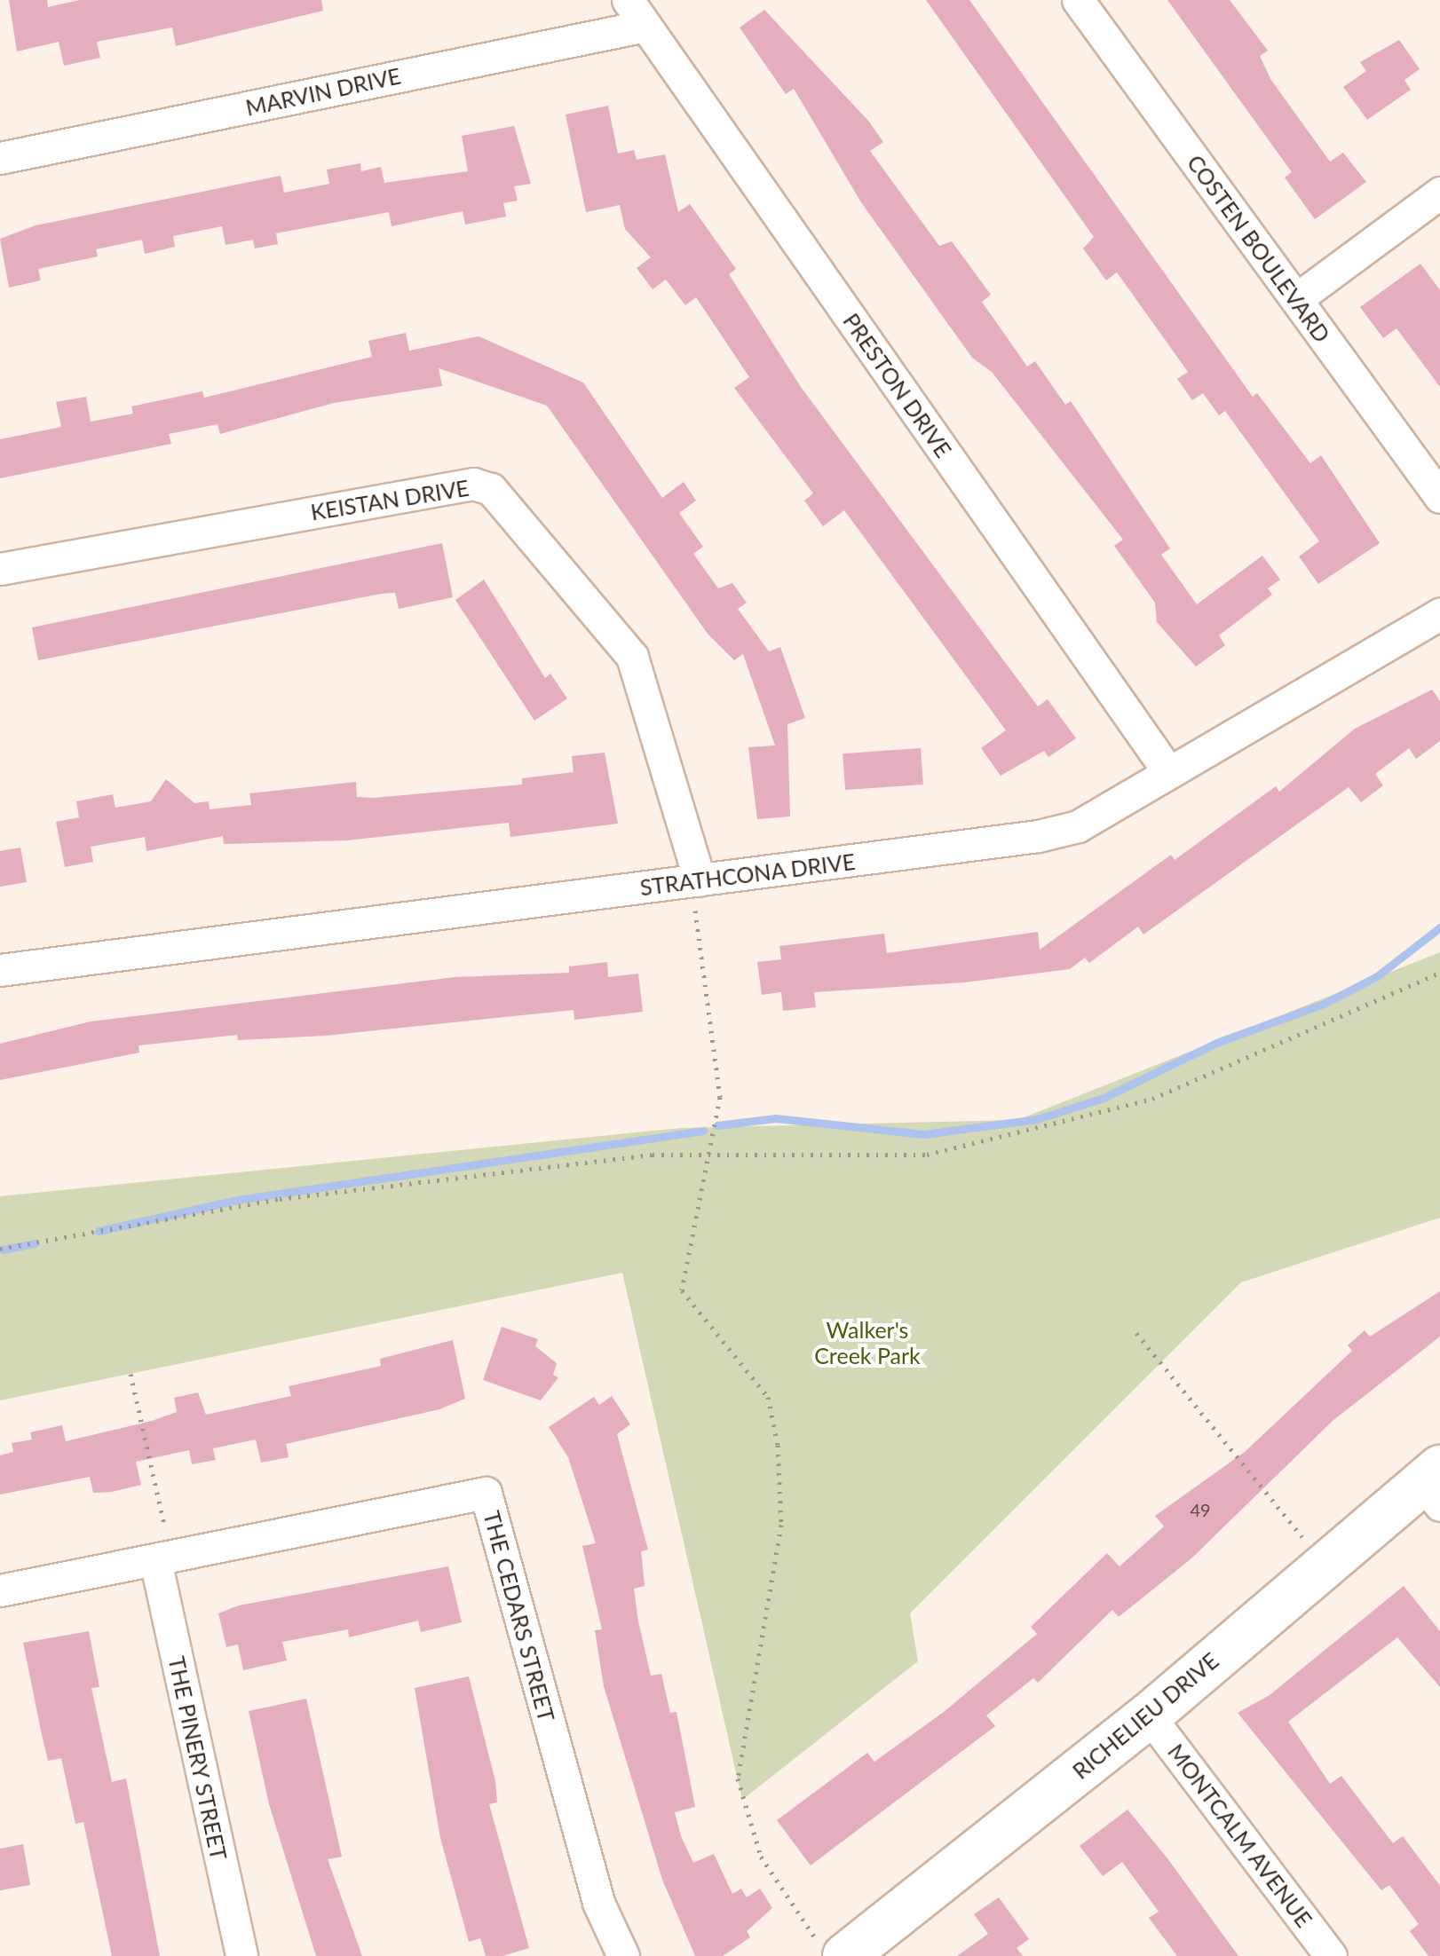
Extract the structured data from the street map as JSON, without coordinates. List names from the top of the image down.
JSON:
{
  "streets": {
    "street": [
      "MARVIN DRIVE",
      "COSTEN BOULEVARD",
      "PRESTON DRIVE",
      "KEISTAN DRIVE",
      "STRATHCONA DRIVE",
      "THE CEDARS STREET",
      "RICHELIEU DRIVE",
      "THE PINERY STREET",
      "MONTCALM AVENUE"
    ]
  },
  "crossings": [
    ["MARVIN DRIVE", "PRESTON DRIVE"],
    ["PRESTON DRIVE", "STRATHCONA DRIVE"],
    ["KEISTAN DRIVE", "STRATHCONA DRIVE"],
    ["THE CEDARS STREET", "THE PINERY STREET"],
    ["RICHELIEU DRIVE", "MONTCALM AVENUE"]
  ],
  "parks": ["Walker's Creek Park"],
  "house_numbers": ["49"]
}
